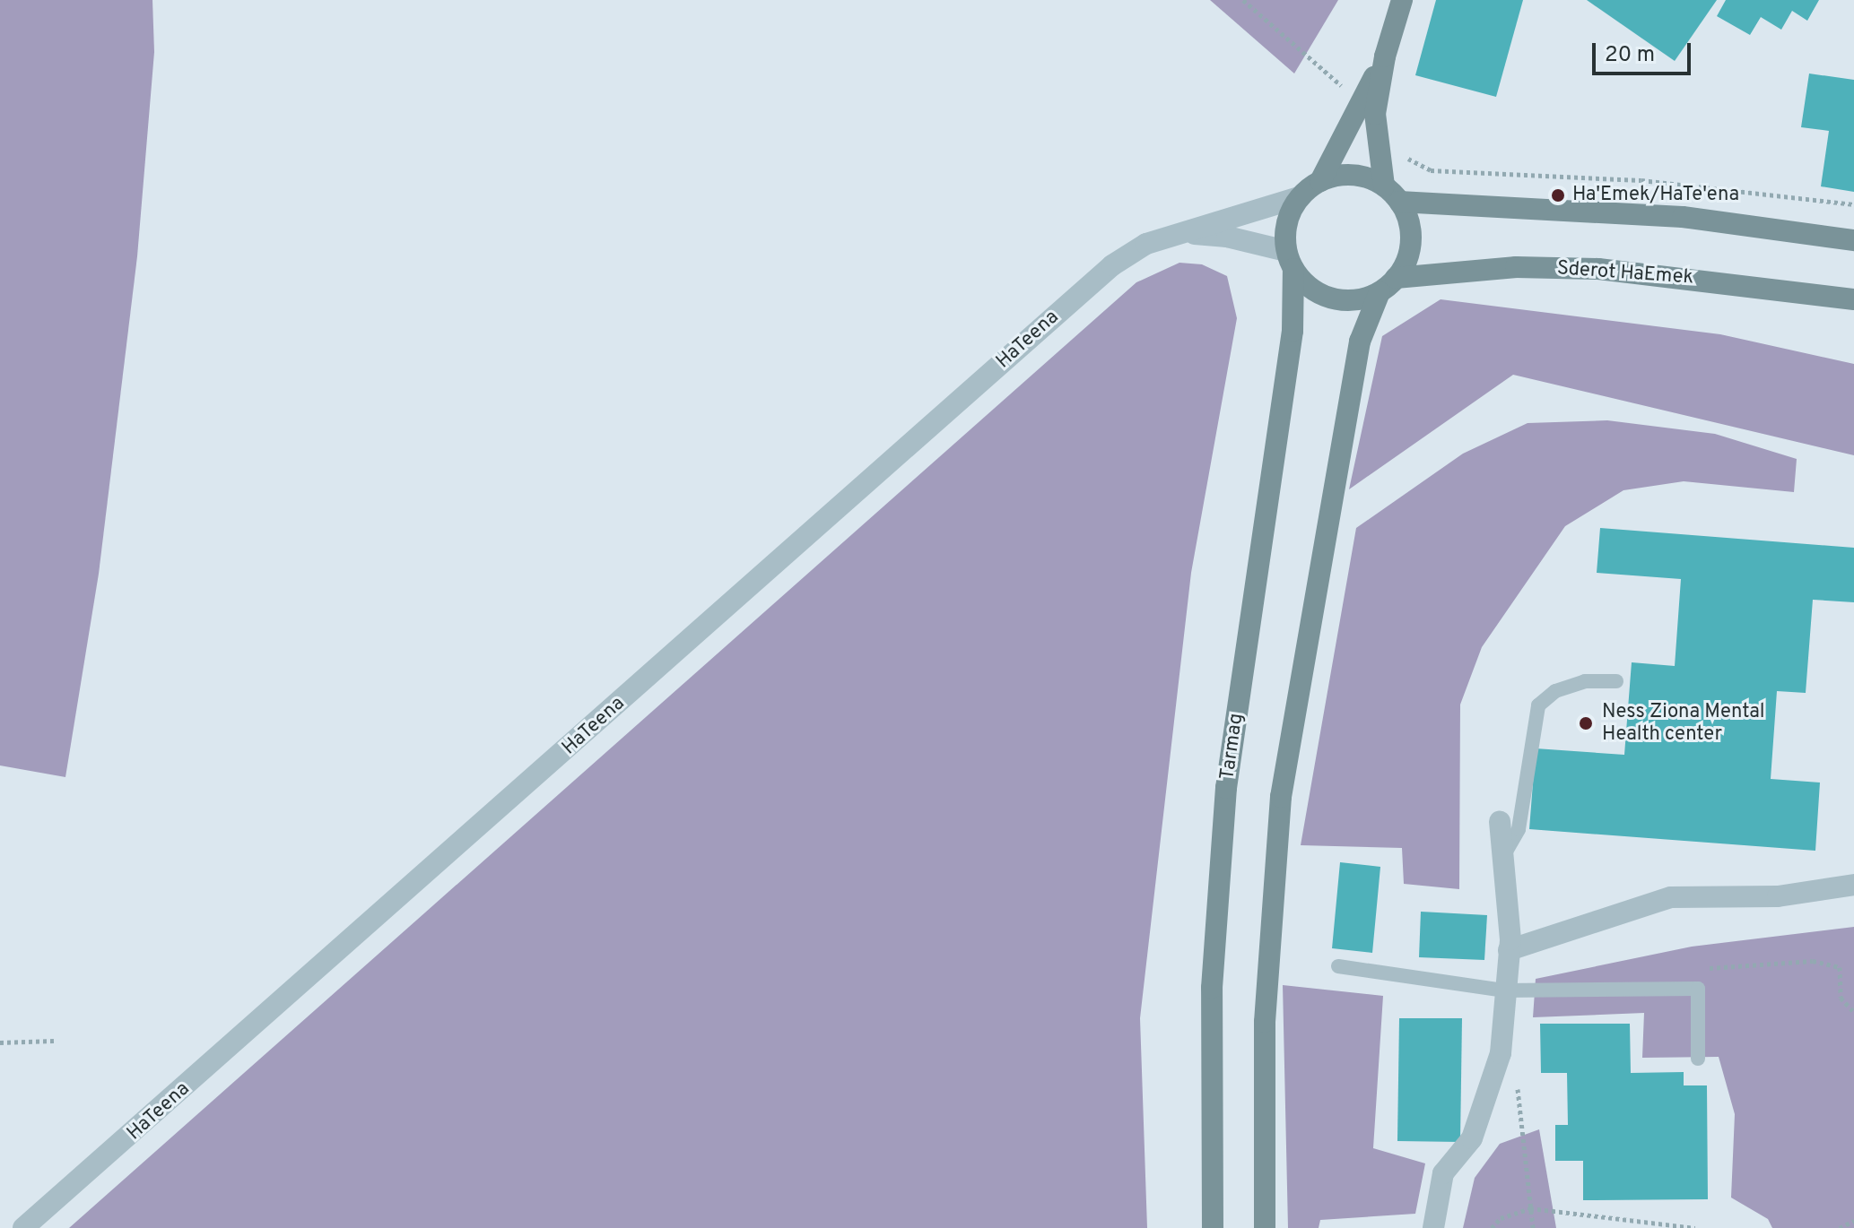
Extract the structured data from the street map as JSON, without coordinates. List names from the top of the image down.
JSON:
{
  "streets": {
    "street": ["Sderot HaEmek", "HaTeena", "Tarmag"]
  },
  "crossings": [
    ["Sderot HaEmek", "HaTeena"],
    ["Sderot HaEmek", "Tarmag"],
    ["HaTeena", "Tarmag"]
  ],
  "places": ["Ha'Emek/HaTe'ena", "Ness Ziona Mental Health center"],
  "scale_bar": "20 m"
}
